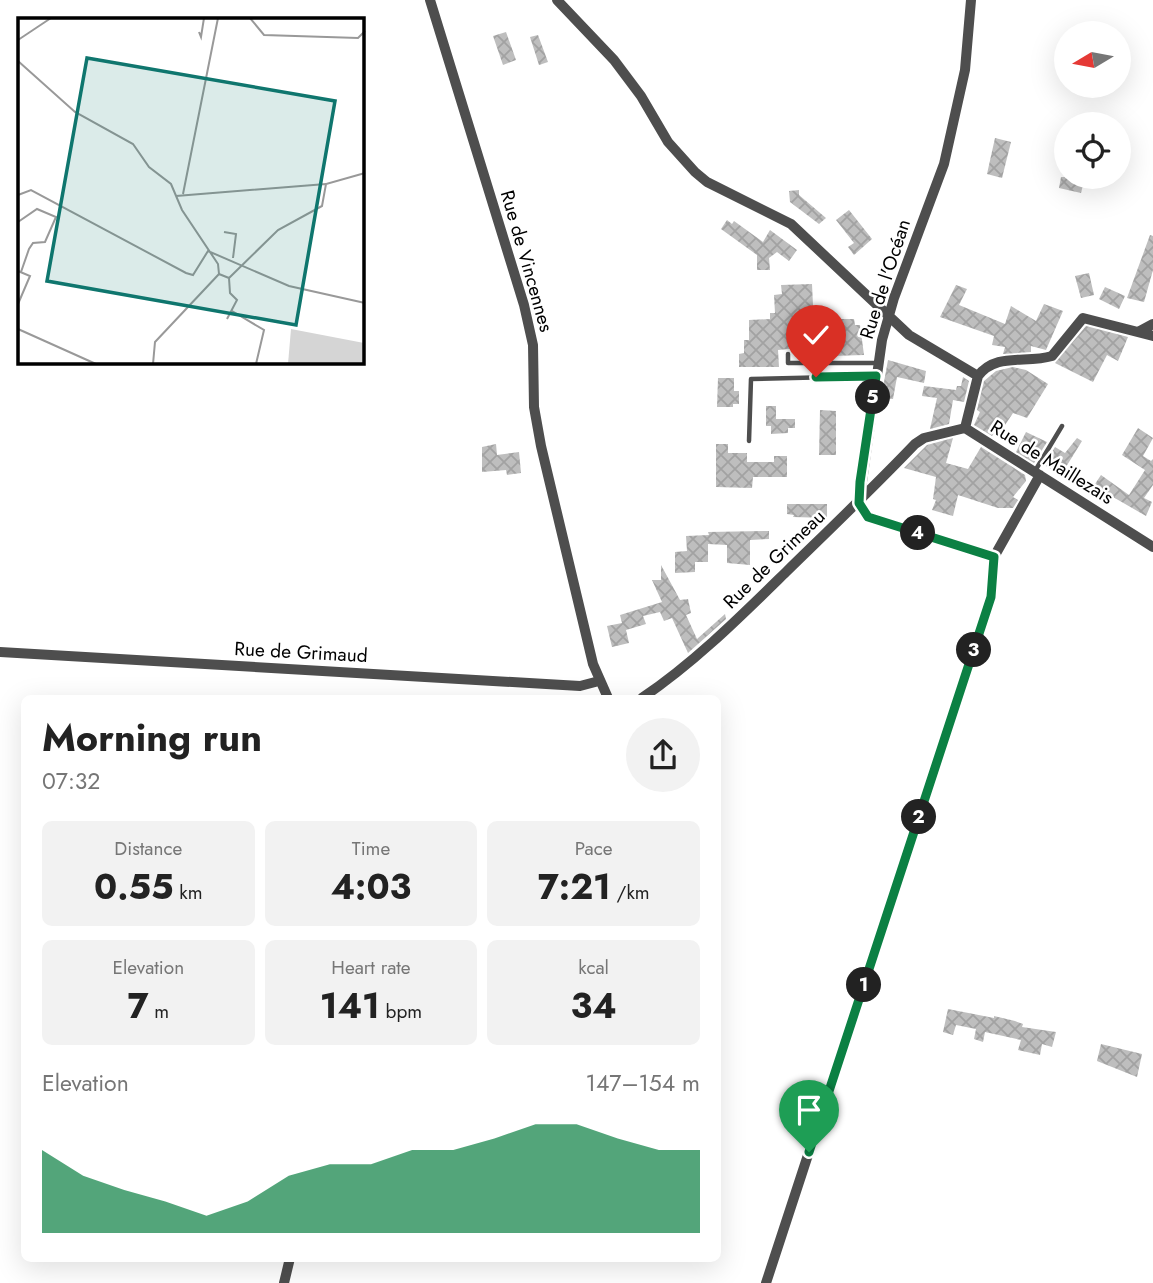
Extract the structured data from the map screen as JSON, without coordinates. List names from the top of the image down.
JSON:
{
  "streets": {
    "street": [
      "Rue de Vincennes",
      "Rue de l'Océan",
      "Rue de Maillezais",
      "Rue de Grimeau",
      "Rue de Grimaud"
    ]
  },
  "crossings": [
    ["Rue de Vincennes", "Rue de Grimaud"],
    ["Rue de l'Océan", "Rue de Grimeau"],
    ["Rue de Maillezais", "Rue de Grimeau"]
  ],
  "north": "left",
  "page": {
    "pins": [
      "5",
      "4",
      "3",
      "2",
      "1"
    ],
    "heading": ["Morning run", "07:32"],
    "stats": [
      ["Distance", "0.55 km"],
      ["Time", "4:03"],
      ["Pace", "7:21 /km"],
      ["Elevation", "7 m"],
      ["Heart rate", "141 bpm"],
      ["kcal", "34"]
    ],
    "chart": ["Elevation", "147–154 m"]
  }
}
